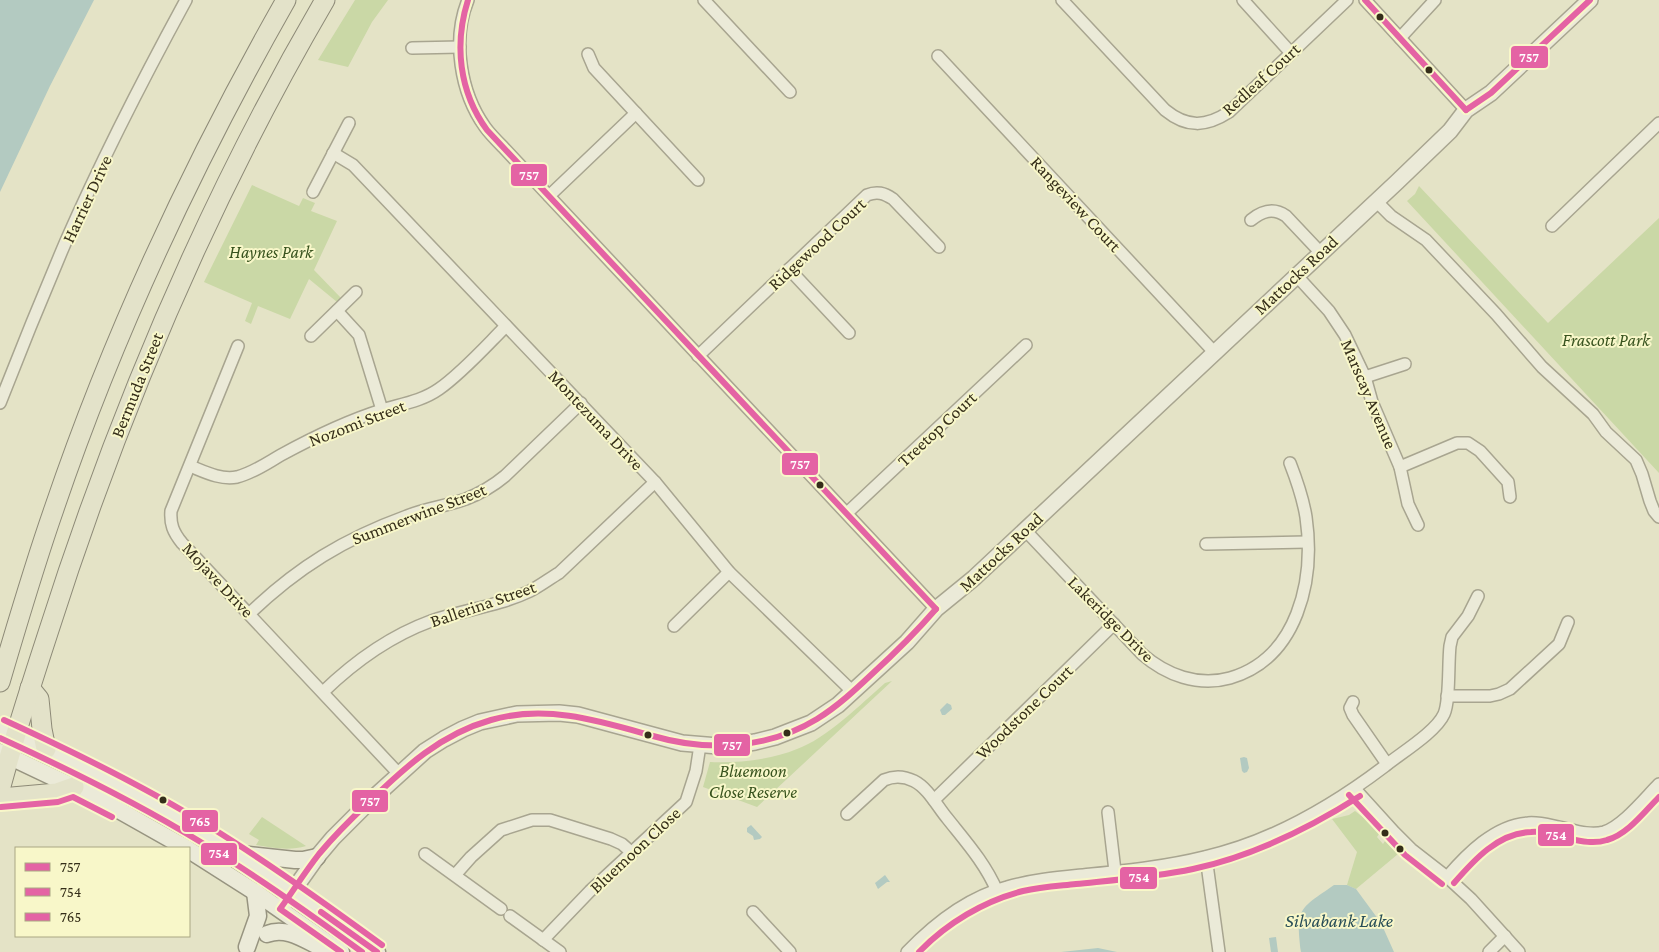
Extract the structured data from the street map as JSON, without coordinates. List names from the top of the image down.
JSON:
{
  "streets": {
    "main road": ["Bermuda Street"],
    "street": [
      "Redleaf Court",
      "Harrier Drive",
      "Rangeview Court",
      "Ridgewood Court",
      "Mattocks Road",
      "Marscay Avenue",
      "Montezuma Drive",
      "Nozomi Street",
      "Treetop Court",
      "Summerwine Street",
      "Mojave Drive",
      "Ballerina Street",
      "Lakeridge Drive",
      "Woodstone Court",
      "Bluemoon Close"
    ]
  },
  "crossings": [
    ["Rangeview Court", "Mattocks Road"],
    ["Mattocks Road", "Marscay Avenue"],
    ["Mattocks Road", "Montezuma Drive"],
    ["Mattocks Road", "Mojave Drive"],
    ["Mattocks Road", "Lakeridge Drive"],
    ["Mattocks Road", "Bluemoon Close"],
    ["Montezuma Drive", "Nozomi Street"],
    ["Montezuma Drive", "Summerwine Street"],
    ["Montezuma Drive", "Ballerina Street"],
    ["Nozomi Street", "Mojave Drive"],
    ["Summerwine Street", "Mojave Drive"],
    ["Mojave Drive", "Ballerina Street"],
    ["Lakeridge Drive", "Woodstone Court"]
  ],
  "water": ["Silvabank Lake"],
  "parks": ["Haynes Park", "Frascott Park", "Bluemoon Close Reserve"],
  "lines": ["transit line 757", "transit line 765", "transit line 754"],
  "legend": ["757", "754", "765"]
}
